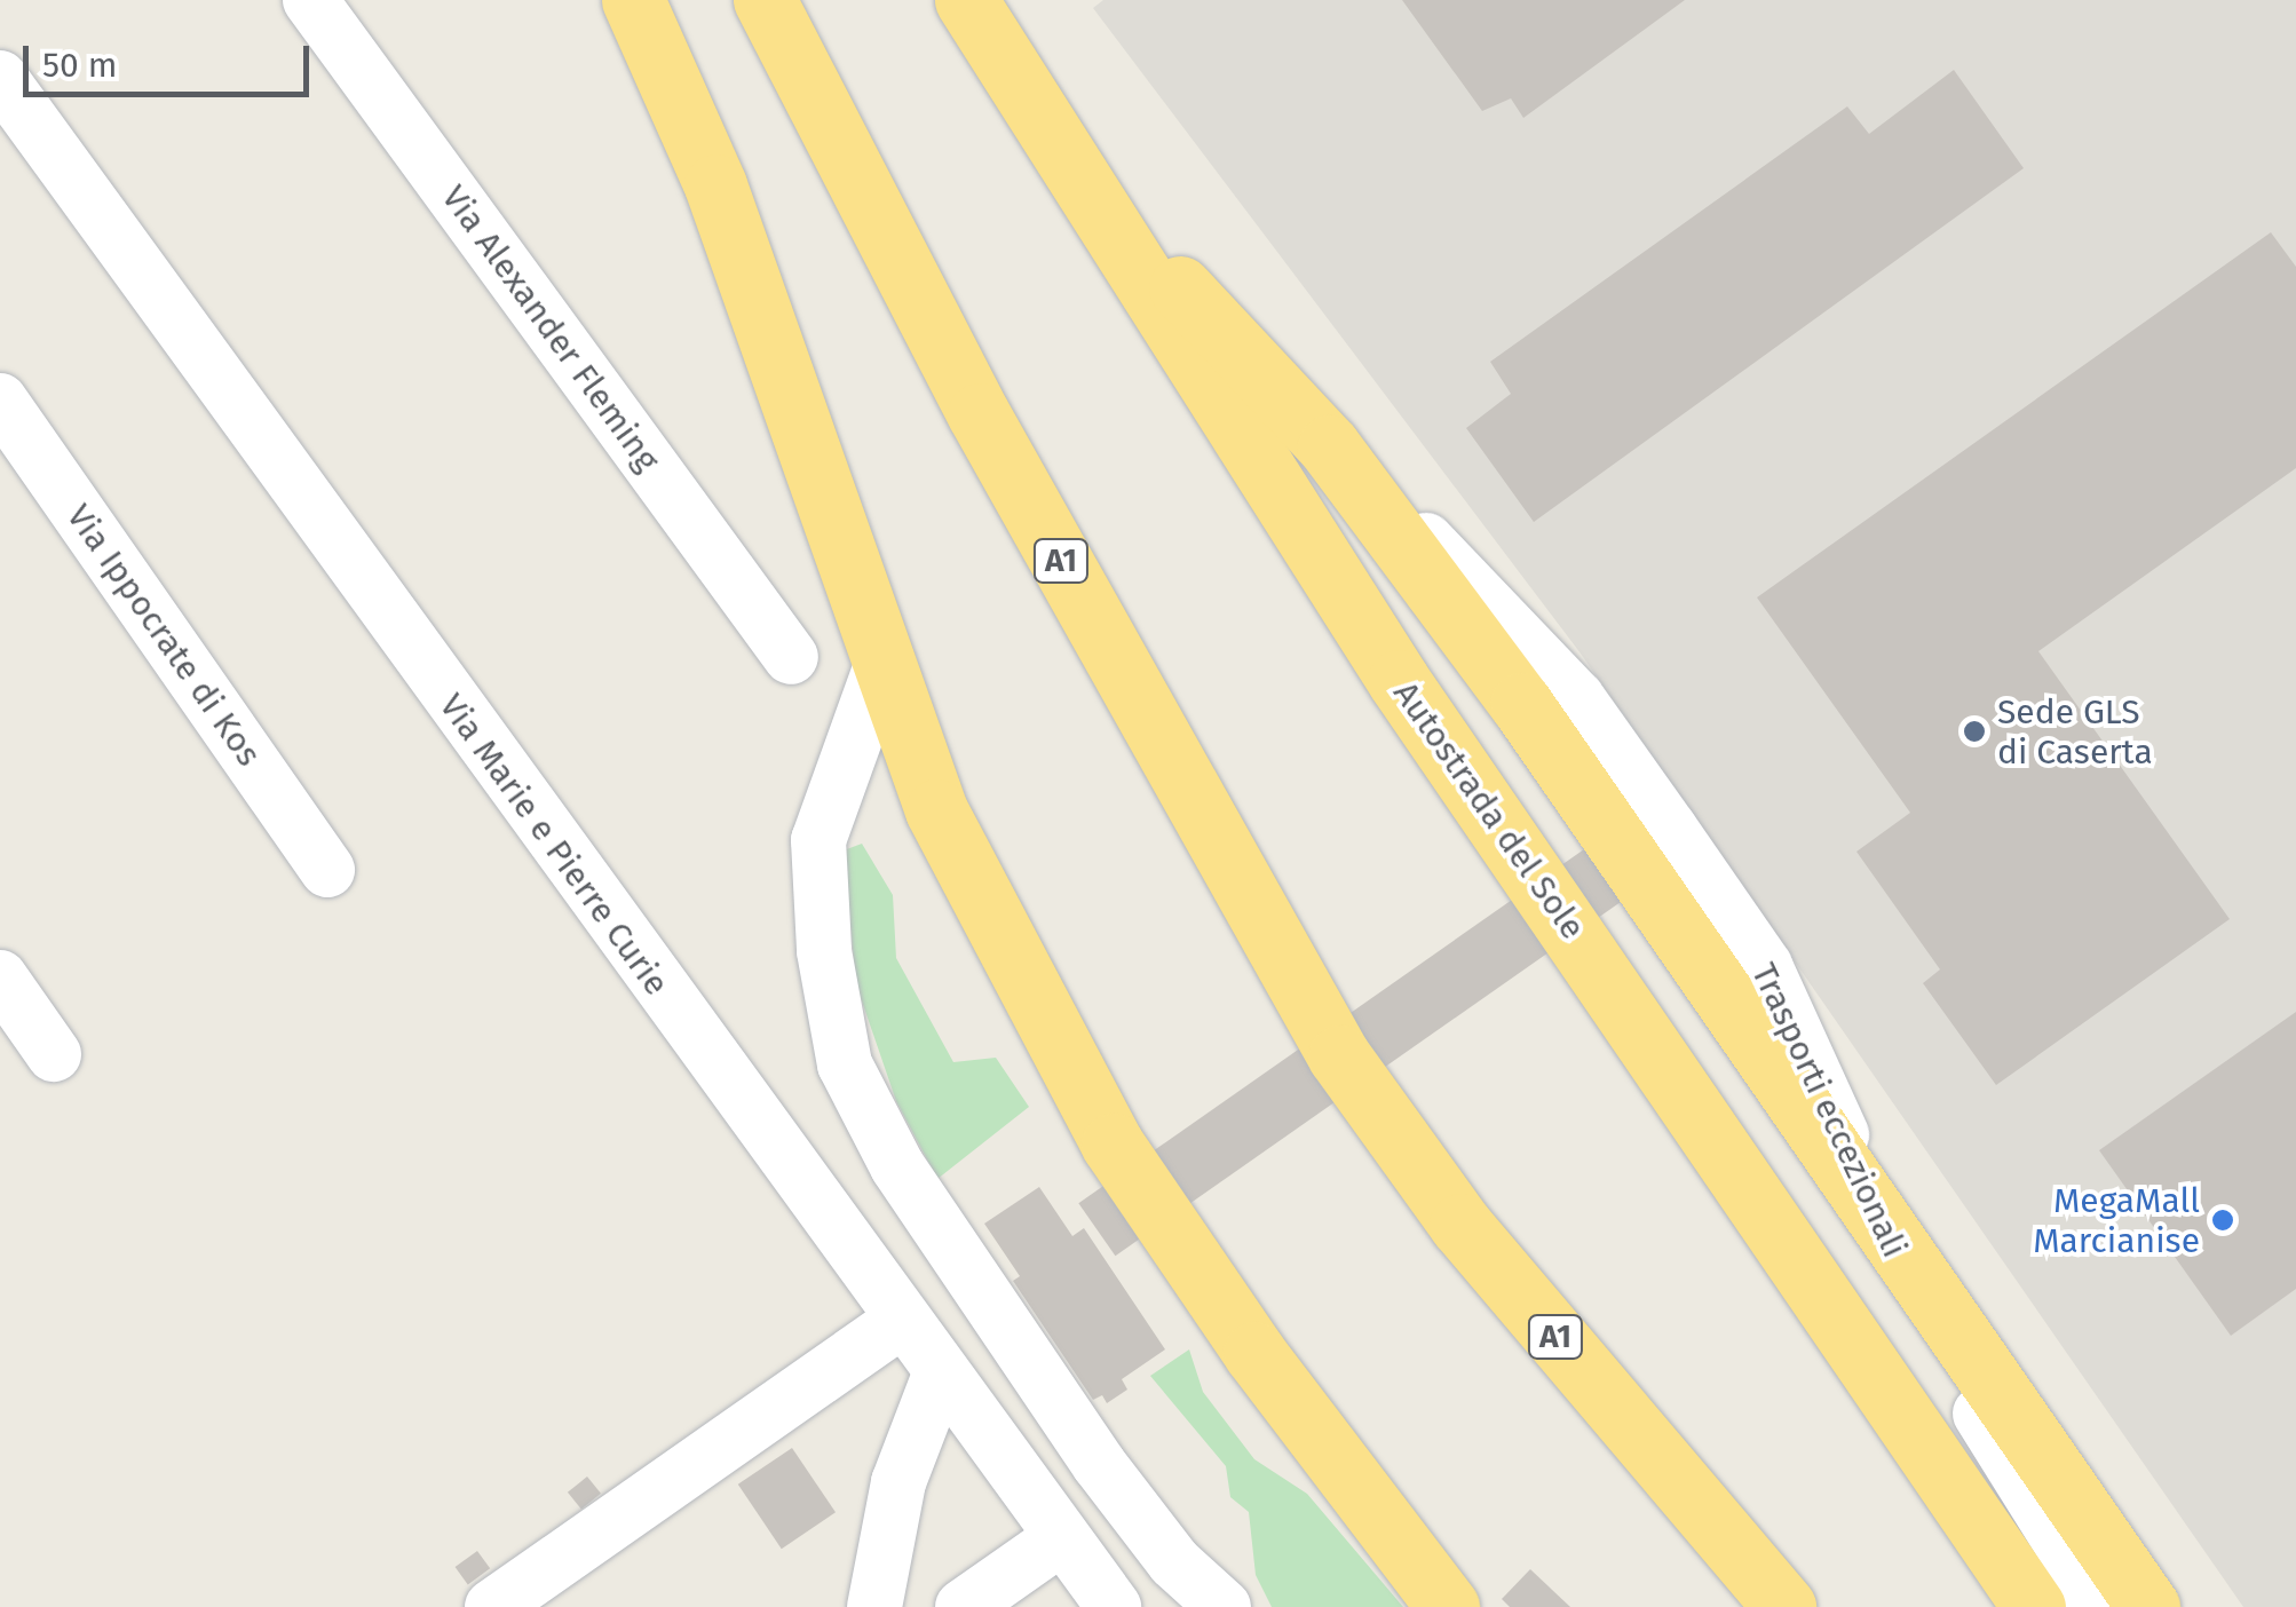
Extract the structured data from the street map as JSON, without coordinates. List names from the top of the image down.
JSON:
{
  "streets": {
    "highway": ["A1", "Autostrada del Sole"],
    "street": [
      "Via Alexander Fleming",
      "Via Ippocrate di Kos",
      "Via Marie e Pierre Curie",
      "Trasporti eccezionali"
    ]
  },
  "places": ["Sede GLS di Caserta", "MegaMall Marcianise"],
  "scale_bar": "50 m"
}
